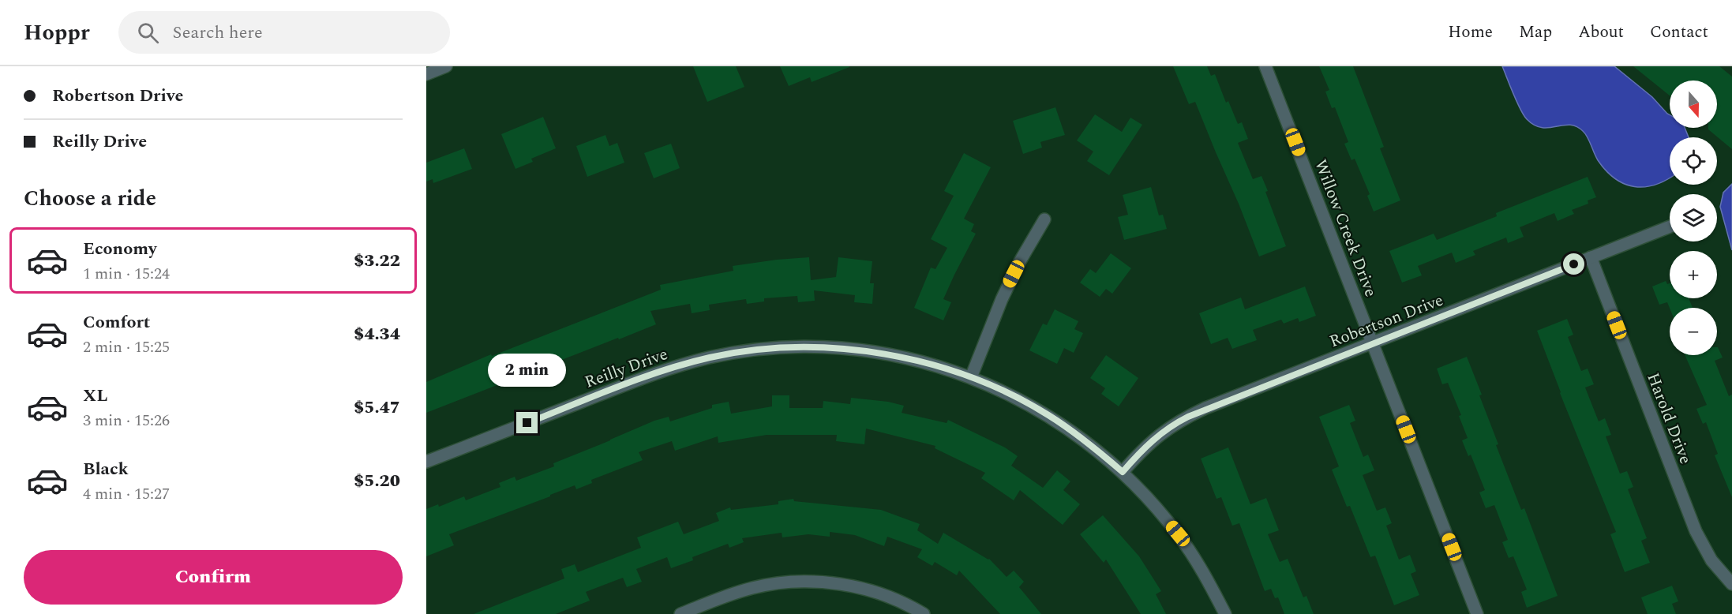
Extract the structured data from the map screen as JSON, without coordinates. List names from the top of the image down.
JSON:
{
  "streets": {
    "street": [
      "Willow Creek Drive",
      "Robertson Drive",
      "Reilly Drive",
      "Harold Drive"
    ]
  },
  "crossings": [
    ["Willow Creek Drive", "Robertson Drive"],
    ["Robertson Drive", "Reilly Drive"],
    ["Robertson Drive", "Harold Drive"]
  ],
  "north": "bottom",
  "page": {
    "header": "Hoppr",
    "search": "Search here",
    "nav": [
      "Home",
      "Map",
      "About",
      "Contact"
    ],
    "banner": ["Robertson Drive", "Reilly Drive"],
    "map_buttons": ["+", "−"],
    "heading": "Choose a ride",
    "list": [
      {
        "name": "Economy",
        "note": "1 min · 15:24",
        "value": "$3.22"
      },
      {
        "name": "Comfort",
        "note": "2 min · 15:25",
        "value": "$4.34"
      },
      {
        "name": "XL",
        "note": "3 min · 15:26",
        "value": "$5.47"
      },
      {
        "name": "Black",
        "note": "4 min · 15:27",
        "value": "$5.20"
      }
    ],
    "bubble": "2 min",
    "buttons": "Confirm"
  }
}
